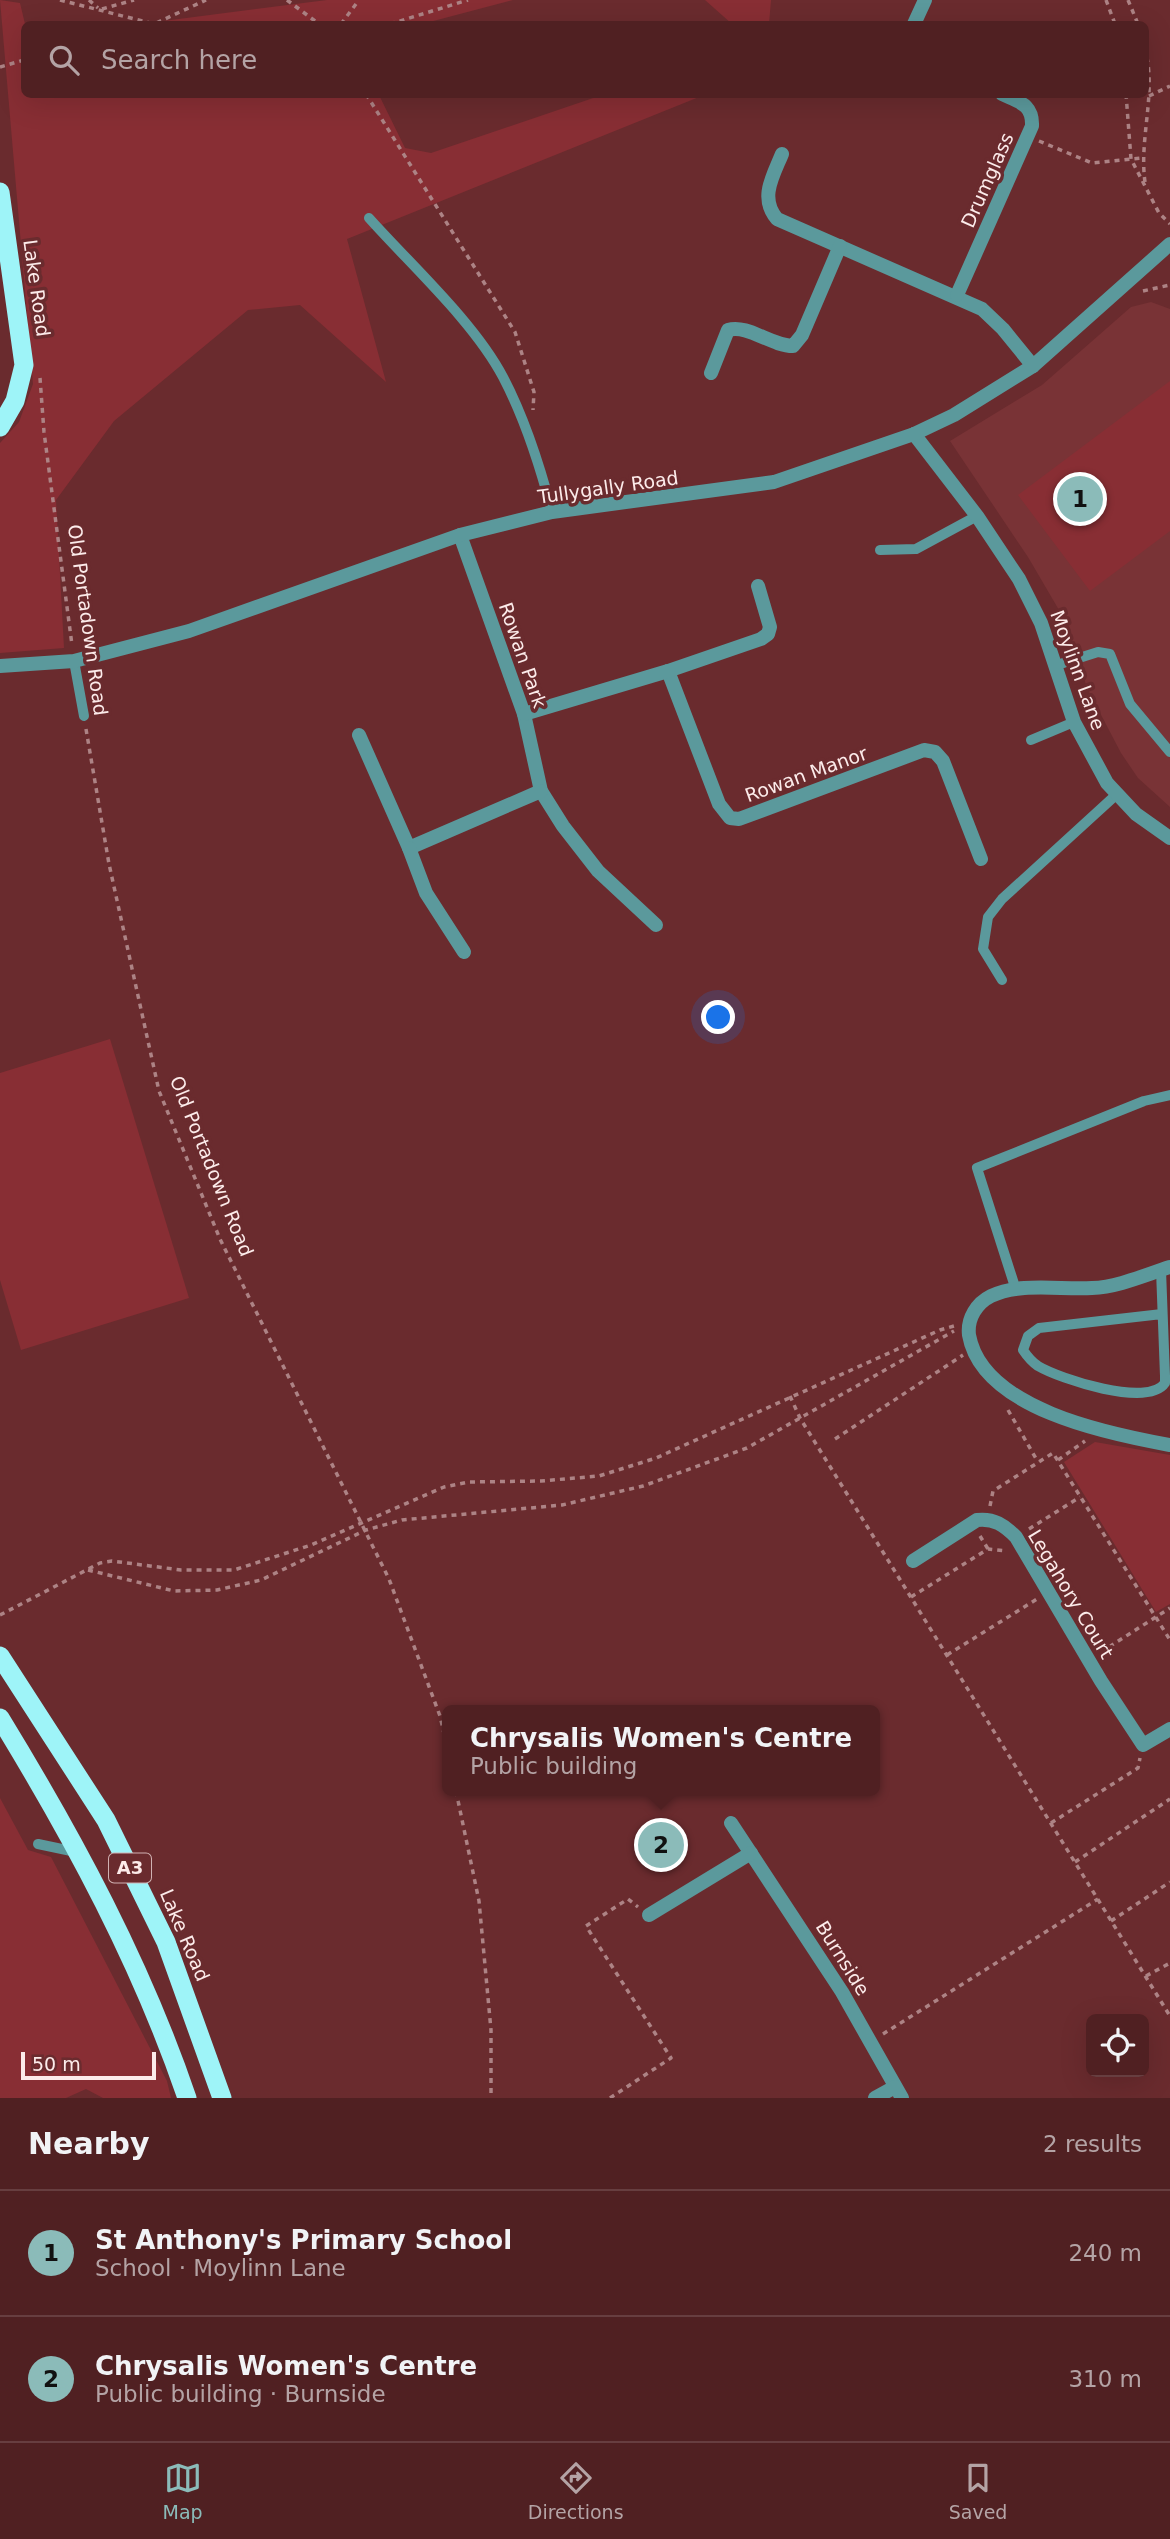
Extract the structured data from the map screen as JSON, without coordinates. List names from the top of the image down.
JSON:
{
  "streets": {
    "highway": ["Lake Road", "A3"],
    "street": [
      "Drumglass",
      "Tullygally Road",
      "Rowan Park",
      "Moylinn Lane",
      "Rowan Manor",
      "Legahory Court",
      "Burnside"
    ],
    "lane": ["Old Portadown Road"]
  },
  "crossings": [
    ["Lake Road", "Old Portadown Road"],
    ["Tullygally Road", "Old Portadown Road"],
    ["Tullygally Road", "Rowan Park"],
    ["Tullygally Road", "Moylinn Lane"]
  ],
  "scale_bar": "50 m",
  "page": {
    "search": "Search here",
    "pins": ["1", "2"],
    "popup": ["Chrysalis Women's Centre", "Public building"],
    "scale": "50 m",
    "heading": ["Nearby", "2 results"],
    "list": [
      {
        "mark": "1",
        "name": "St Anthony's Primary School",
        "note": "School · Moylinn Lane",
        "value": "240 m"
      },
      {
        "mark": "2",
        "name": "Chrysalis Women's Centre",
        "note": "Public building · Burnside",
        "value": "310 m"
      }
    ],
    "nav": ["Map", "Directions", "Saved"]
  }
}
